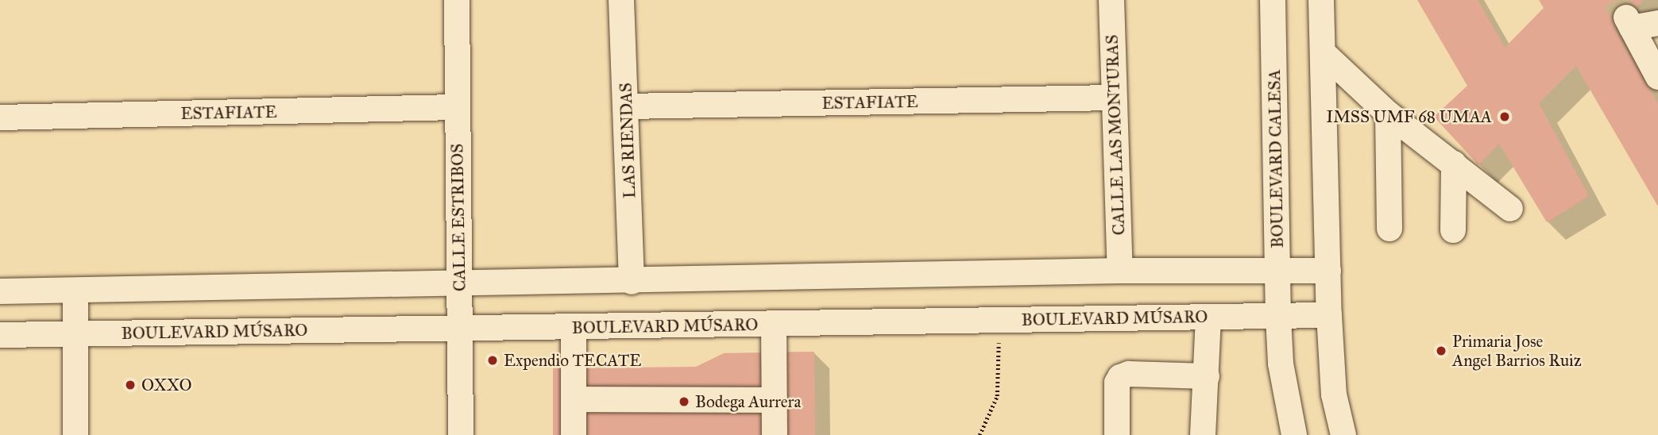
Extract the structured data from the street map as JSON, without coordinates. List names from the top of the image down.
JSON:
{
  "streets": {
    "street": [
      "ESTAFIATE",
      "CALLE LAS MONTURAS",
      "LAS RIENDAS",
      "BOULEVARD CALESA",
      "CALLE ESTRIBOS",
      "BOULEVARD MÚSARO"
    ]
  },
  "crossings": [
    ["ESTAFIATE", "CALLE LAS MONTURAS"],
    ["ESTAFIATE", "LAS RIENDAS"],
    ["ESTAFIATE", "CALLE ESTRIBOS"],
    ["BOULEVARD CALESA", "BOULEVARD MÚSARO"],
    ["CALLE ESTRIBOS", "BOULEVARD MÚSARO"]
  ],
  "places": [
    "IMSS UMF 68 UMAA",
    "Primaria Jose Angel Barrios Ruiz",
    "Expendio TECATE",
    "OXXO",
    "Bodega Aurrera"
  ]
}
